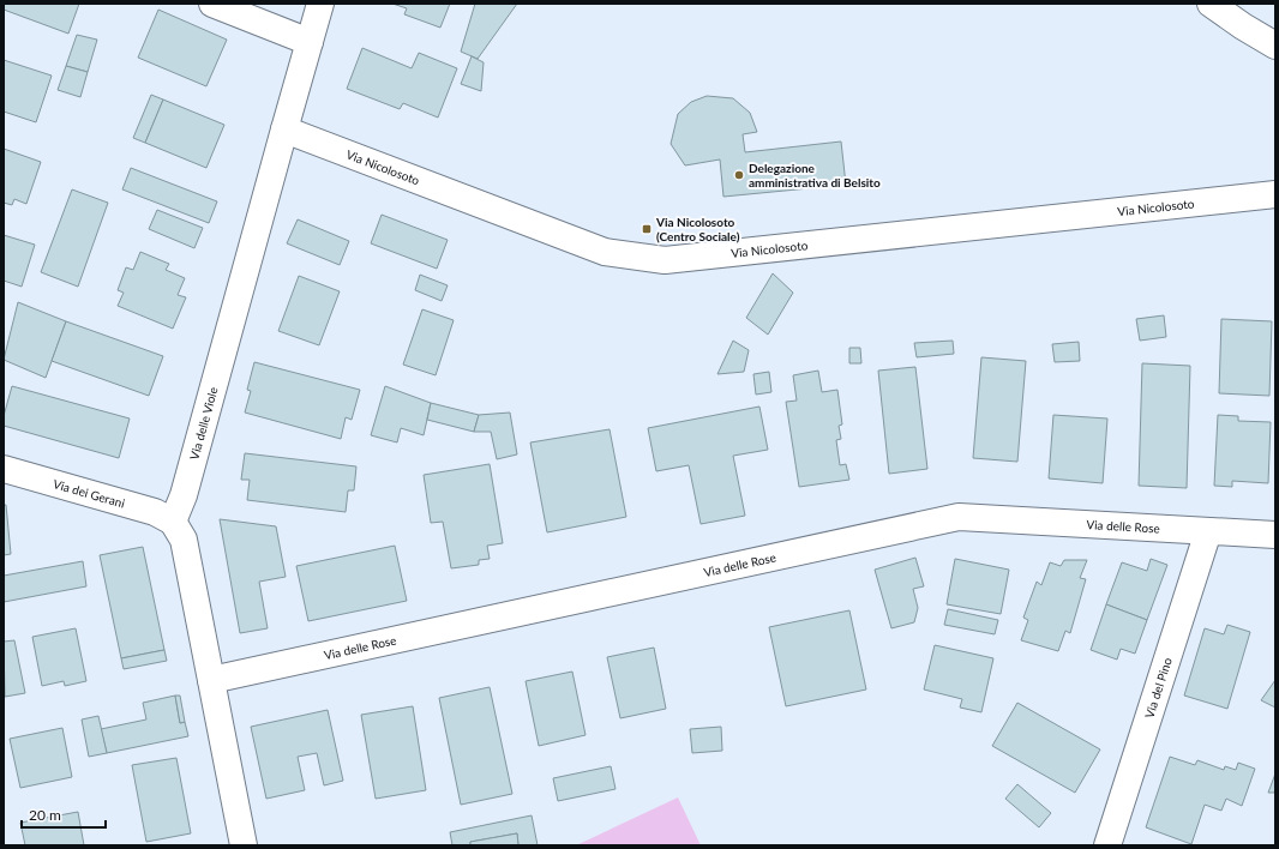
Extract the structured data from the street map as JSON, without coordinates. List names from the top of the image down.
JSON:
{
  "streets": {
    "street": [
      "Via Nicolosoto",
      "Via delle Viole",
      "Via dei Gerani",
      "Via delle Rose",
      "Via del Pino"
    ]
  },
  "crossings": [
    ["Via Nicolosoto", "Via delle Viole"],
    ["Via delle Viole", "Via dei Gerani"],
    ["Via delle Rose", "Via del Pino"]
  ],
  "places": {
    "other": ["Delegazione amministrativa di Belsito"],
    "transit": ["Via Nicolosoto (Centro Sociale)"]
  },
  "scale_bar": "20 m"
}
